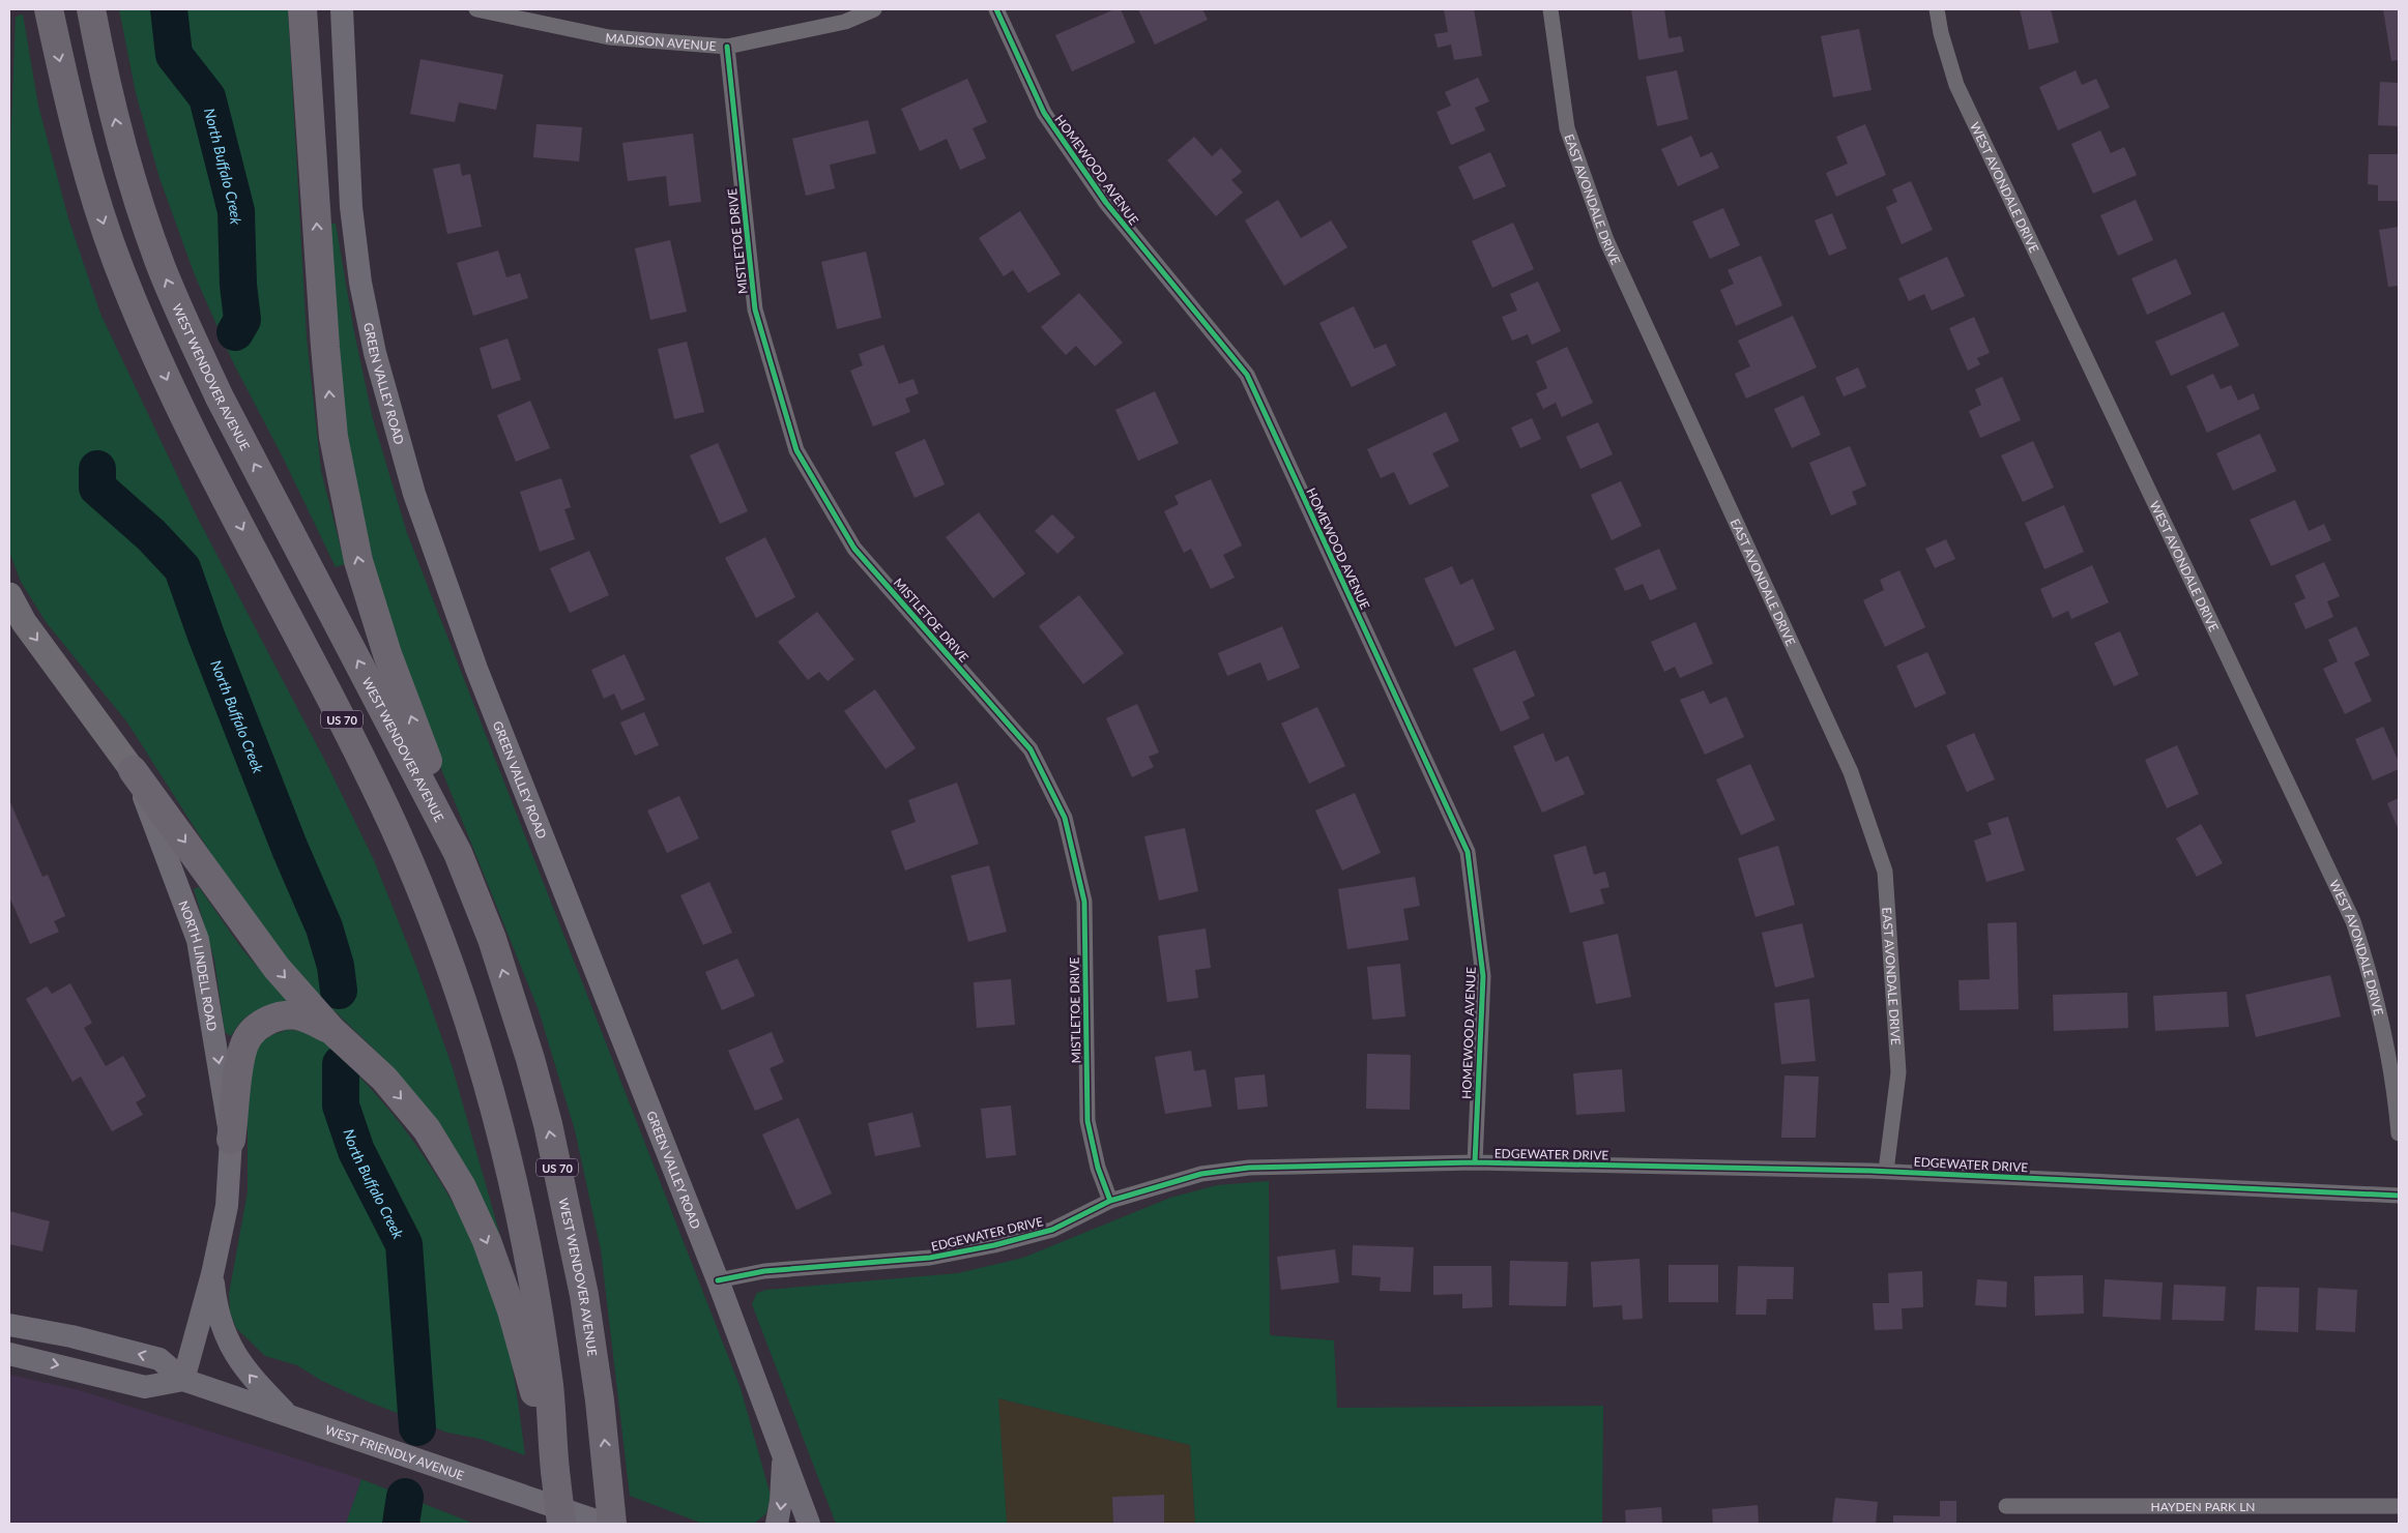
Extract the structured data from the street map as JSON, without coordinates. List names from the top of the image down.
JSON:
{
  "streets": {
    "highway": ["WEST WENDOVER AVENUE", "US 70"],
    "main road": ["GREEN VALLEY ROAD", "NORTH LINDELL ROAD", "WEST FRIENDLY AVENUE"],
    "street": [
      "MADISON AVENUE",
      "HOMEWOOD AVENUE",
      "WEST AVONDALE DRIVE",
      "EAST AVONDALE DRIVE",
      "MISTLETOE DRIVE",
      "EDGEWATER DRIVE",
      "HAYDEN PARK LN"
    ]
  },
  "crossings": [
    ["MADISON AVENUE", "MISTLETOE DRIVE"],
    ["HOMEWOOD AVENUE", "EDGEWATER DRIVE"],
    ["EAST AVONDALE DRIVE", "EDGEWATER DRIVE"],
    ["MISTLETOE DRIVE", "EDGEWATER DRIVE"],
    ["GREEN VALLEY ROAD", "EDGEWATER DRIVE"],
    ["NORTH LINDELL ROAD", "WEST FRIENDLY AVENUE"]
  ],
  "one_way": ["NORTH LINDELL ROAD"],
  "water": ["North Buffalo Creek"]
}
